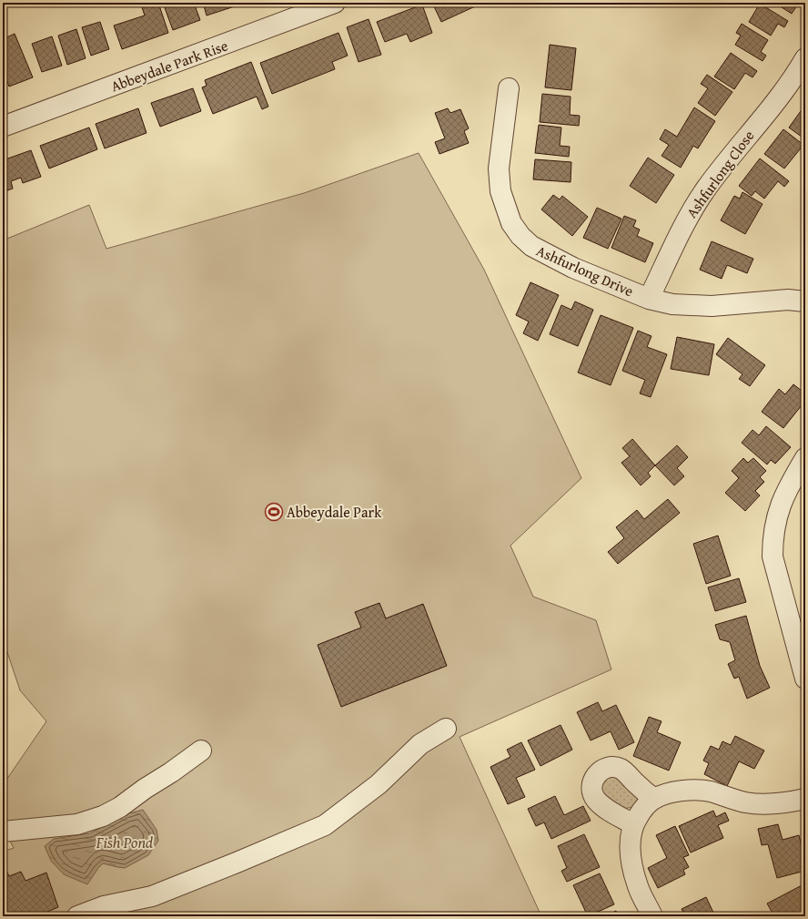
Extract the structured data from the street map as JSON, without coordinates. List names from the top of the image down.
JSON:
{
  "streets": {
    "street": ["Abbeydale Park Rise", "Ashfurlong Close", "Ashfurlong Drive"]
  },
  "crossings": [
    ["Ashfurlong Close", "Ashfurlong Drive"]
  ],
  "water": ["Fish Pond"],
  "places": {
    "sports": ["Abbeydale Park"]
  }
}
